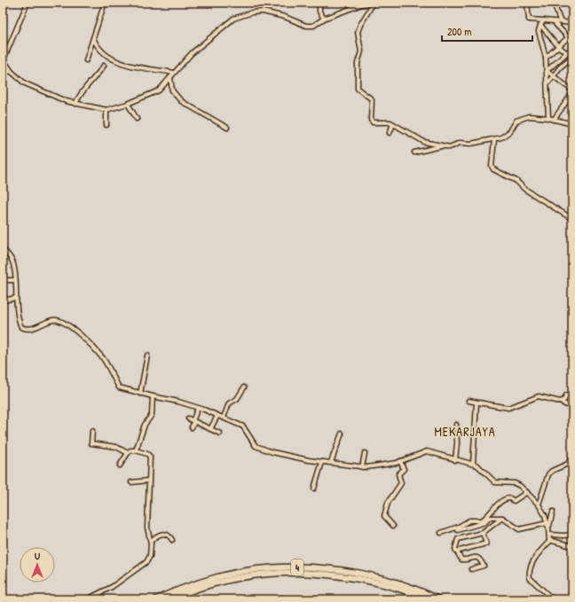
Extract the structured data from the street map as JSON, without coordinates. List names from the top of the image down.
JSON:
{
  "streets": {
    "highway": ["4"]
  },
  "districts": ["MEKARJAYA"],
  "scale_bar": "200 m",
  "north": "top"
}
